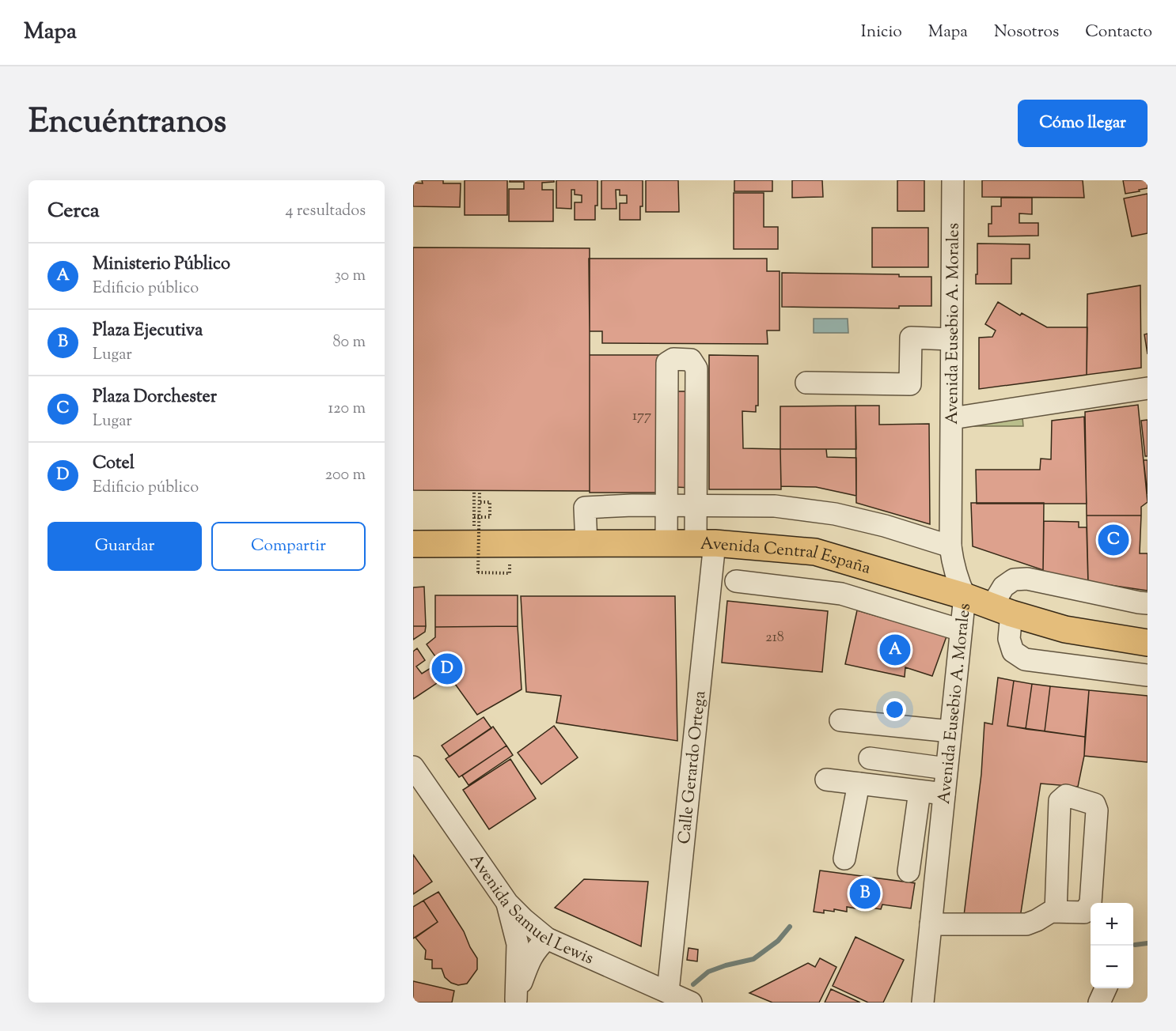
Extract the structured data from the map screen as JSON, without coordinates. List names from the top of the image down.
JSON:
{
  "streets": {
    "main road": ["Avenida Central España"],
    "street": ["Avenida Eusebio A. Morales", "Calle Gerardo Ortega", "Avenida Samuel Lewis"]
  },
  "crossings": [
    ["Avenida Eusebio A. Morales", "Avenida Central España"],
    ["Avenida Central España", "Calle Gerardo Ortega"],
    ["Calle Gerardo Ortega", "Avenida Samuel Lewis"]
  ],
  "house_numbers": ["177", "218"],
  "page": {
    "header": "Mapa",
    "nav": [
      "Inicio",
      "Mapa",
      "Nosotros",
      "Contacto"
    ],
    "title": "Encuéntranos",
    "buttons": [
      "Cómo llegar",
      ["Guardar", "Compartir"]
    ],
    "heading": ["Cerca", "4 resultados"],
    "list": [
      {
        "mark": "A",
        "name": "Ministerio Público",
        "note": "Edificio público",
        "value": "30 m"
      },
      {
        "mark": "B",
        "name": "Plaza Ejecutiva",
        "note": "Lugar",
        "value": "80 m"
      },
      {
        "mark": "C",
        "name": "Plaza Dorchester",
        "note": "Lugar",
        "value": "120 m"
      },
      {
        "mark": "D",
        "name": "Cotel",
        "note": "Edificio público",
        "value": "200 m"
      }
    ],
    "pins": [
      "C",
      "A",
      "D",
      "B"
    ],
    "map_buttons": ["+", "−"]
  }
}
